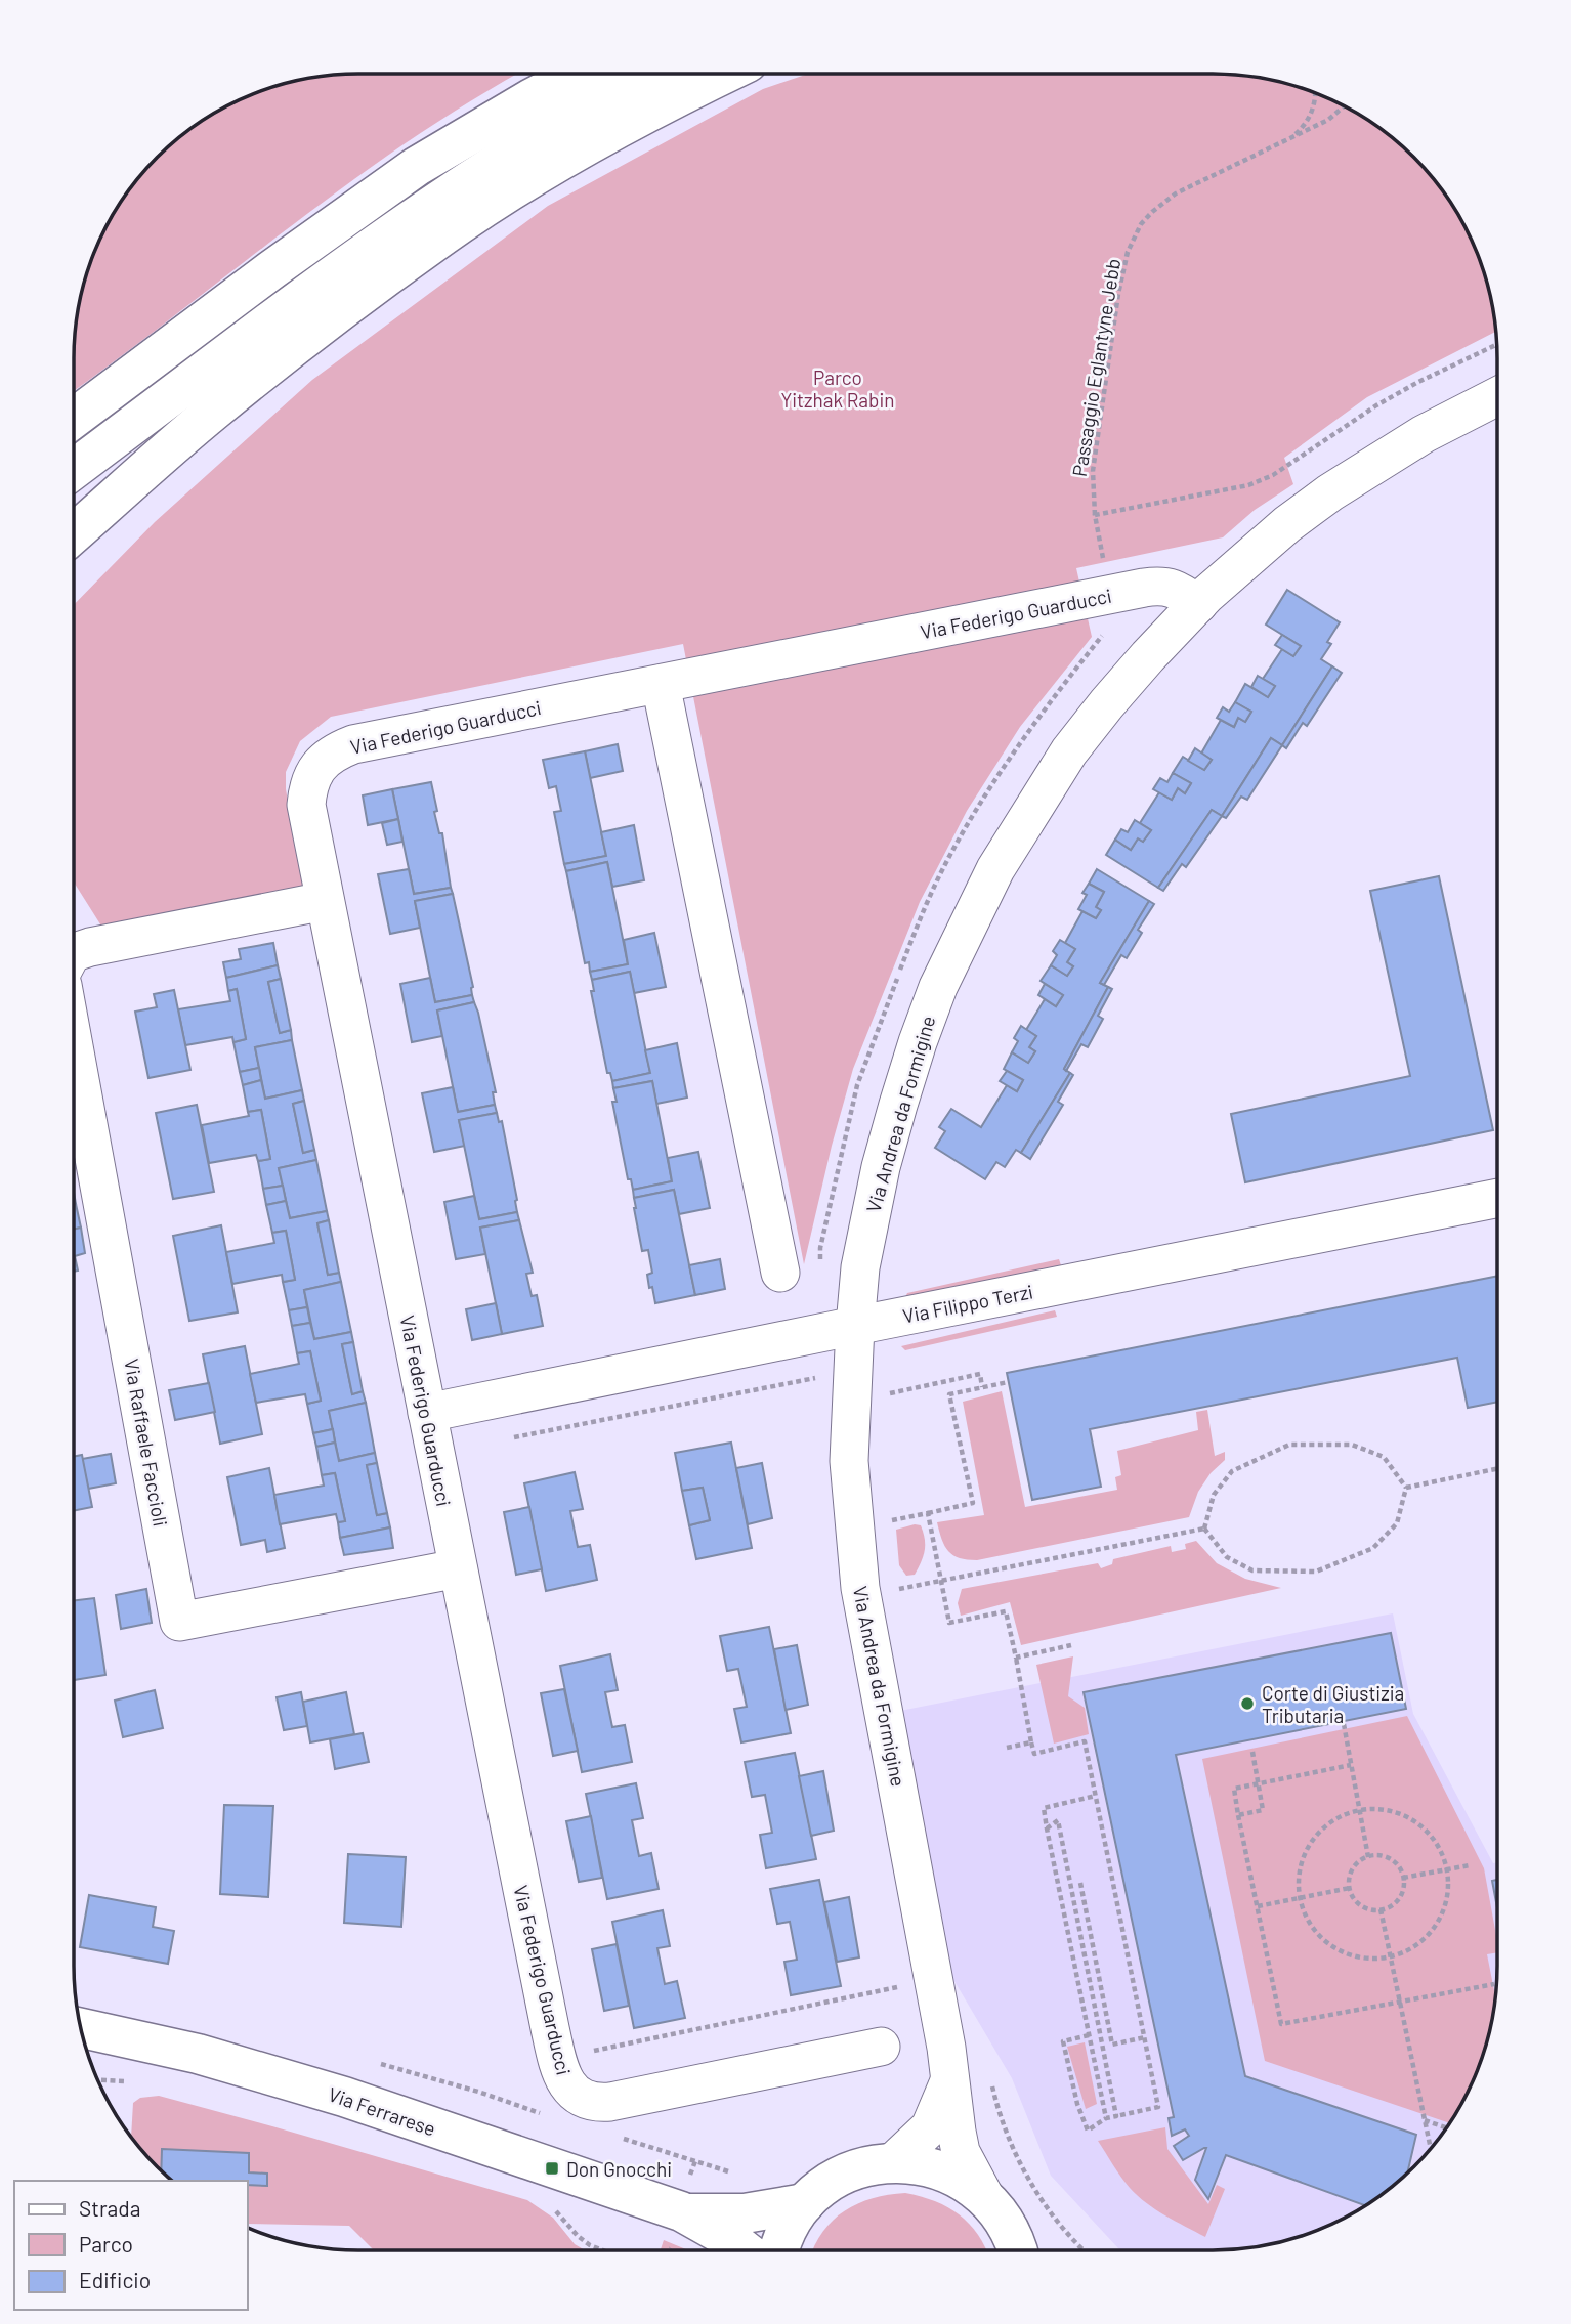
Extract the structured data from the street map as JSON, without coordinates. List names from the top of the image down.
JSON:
{
  "streets": {
    "main road": ["Via Ferrarese"],
    "street": [
      "Via Federigo Guarducci",
      "Via Andrea da Formigine",
      "Via Filippo Terzi",
      "Via Raffaele Faccioli"
    ],
    "path": ["Passaggio Eglantyne Jebb"]
  },
  "crossings": [
    ["Via Federigo Guarducci", "Via Andrea da Formigine"],
    ["Via Federigo Guarducci", "Via Filippo Terzi"],
    ["Via Federigo Guarducci", "Via Raffaele Faccioli"],
    ["Via Andrea da Formigine", "Via Filippo Terzi"]
  ],
  "parks": ["Parco Yitzhak Rabin"],
  "places": {
    "other": ["Corte di Giustizia Tributaria"],
    "transit": ["Don Gnocchi"]
  },
  "legend": ["Strada", "Parco", "Edificio"]
}
